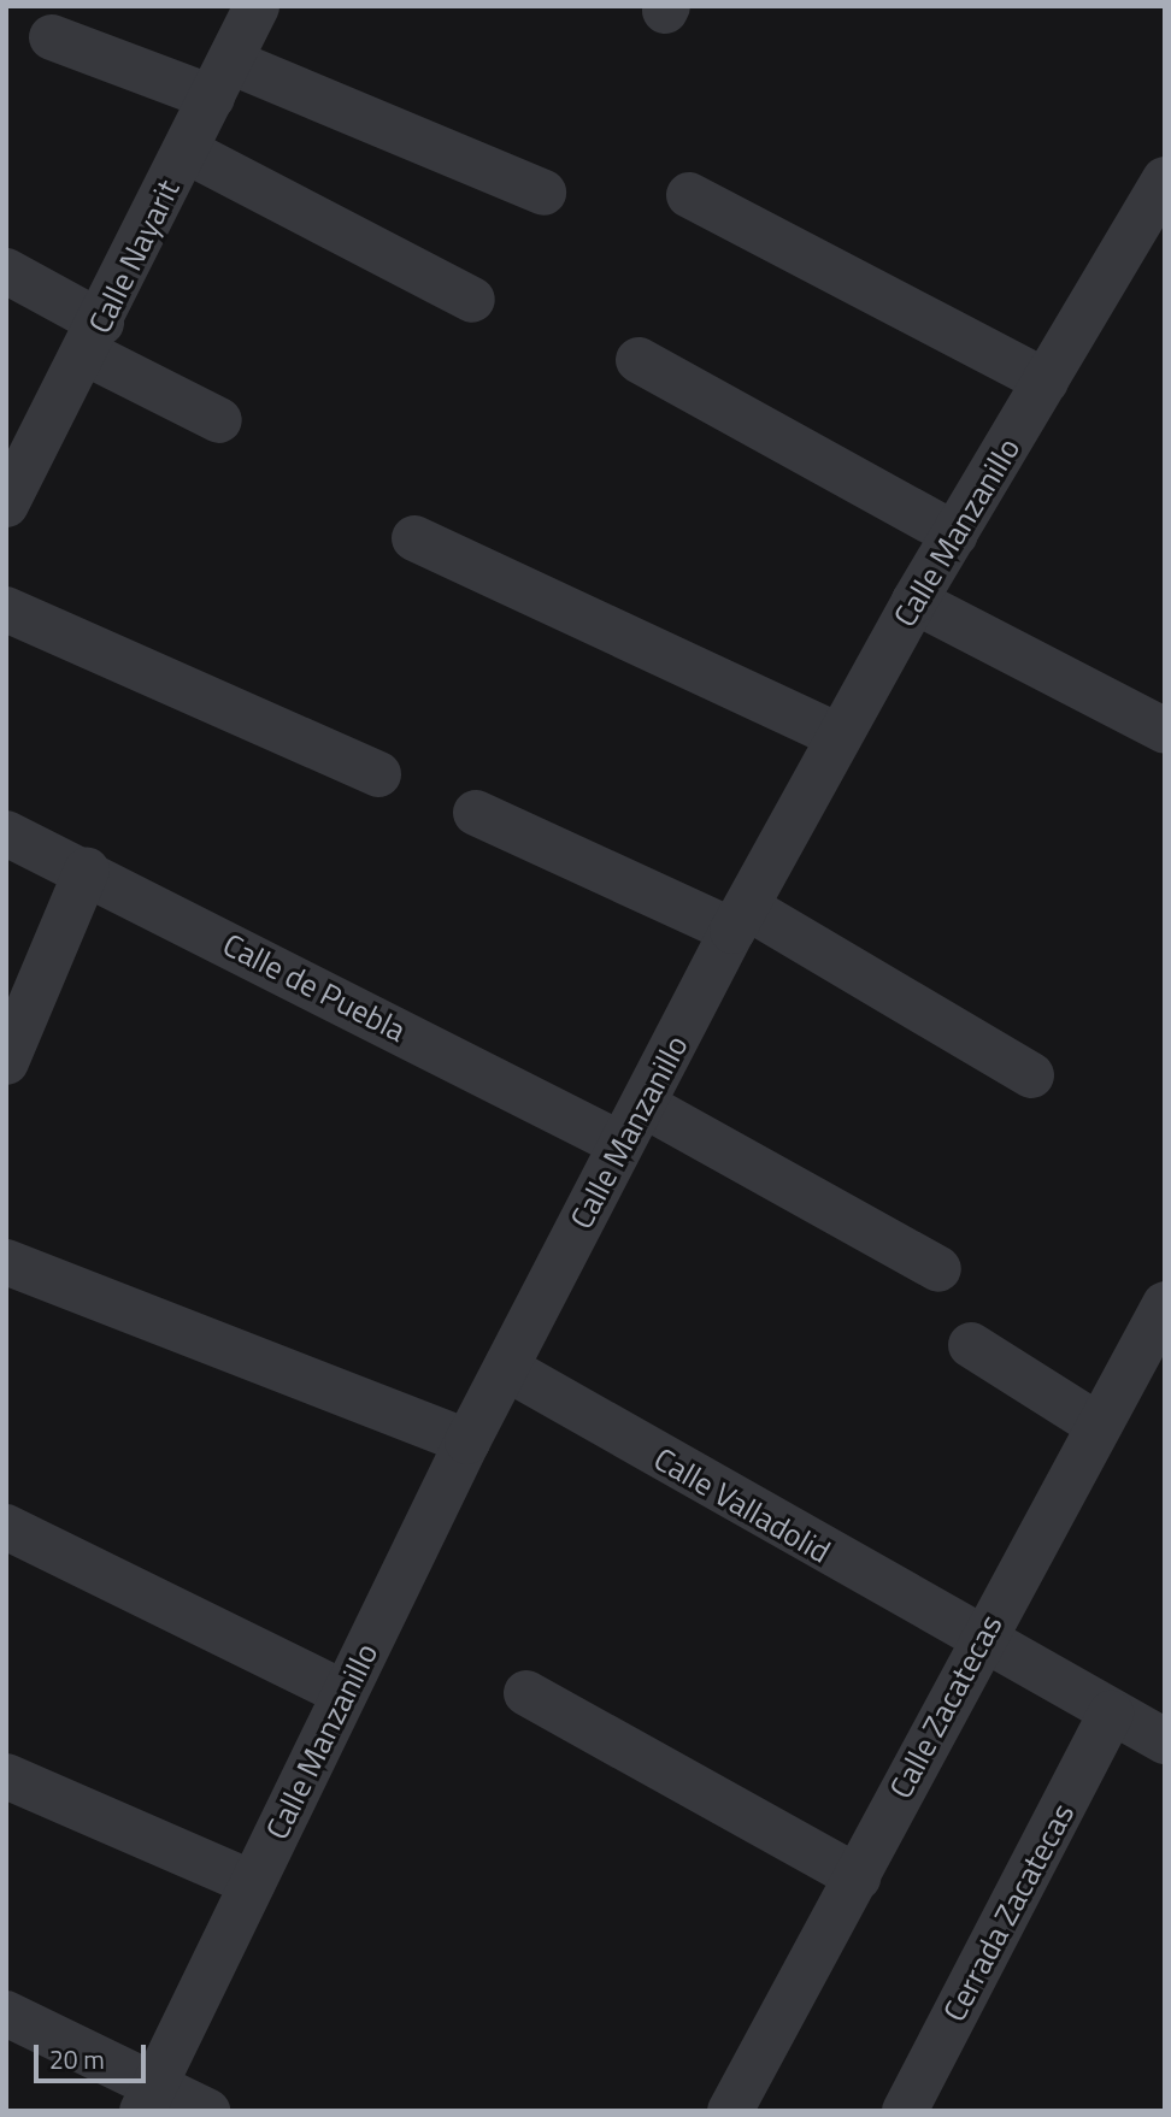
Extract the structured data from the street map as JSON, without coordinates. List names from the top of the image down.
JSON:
{
  "streets": {
    "street": [
      "Calle Nayarit",
      "Calle Manzanillo",
      "Calle de Puebla",
      "Calle Valladolid",
      "Calle Zacatecas",
      "Cerrada Zacatecas"
    ]
  },
  "crossings": [
    ["Calle Manzanillo", "Calle de Puebla"],
    ["Calle Manzanillo", "Calle Valladolid"],
    ["Calle Valladolid", "Calle Zacatecas"],
    ["Calle Valladolid", "Cerrada Zacatecas"]
  ],
  "scale_bar": "20 m"
}
